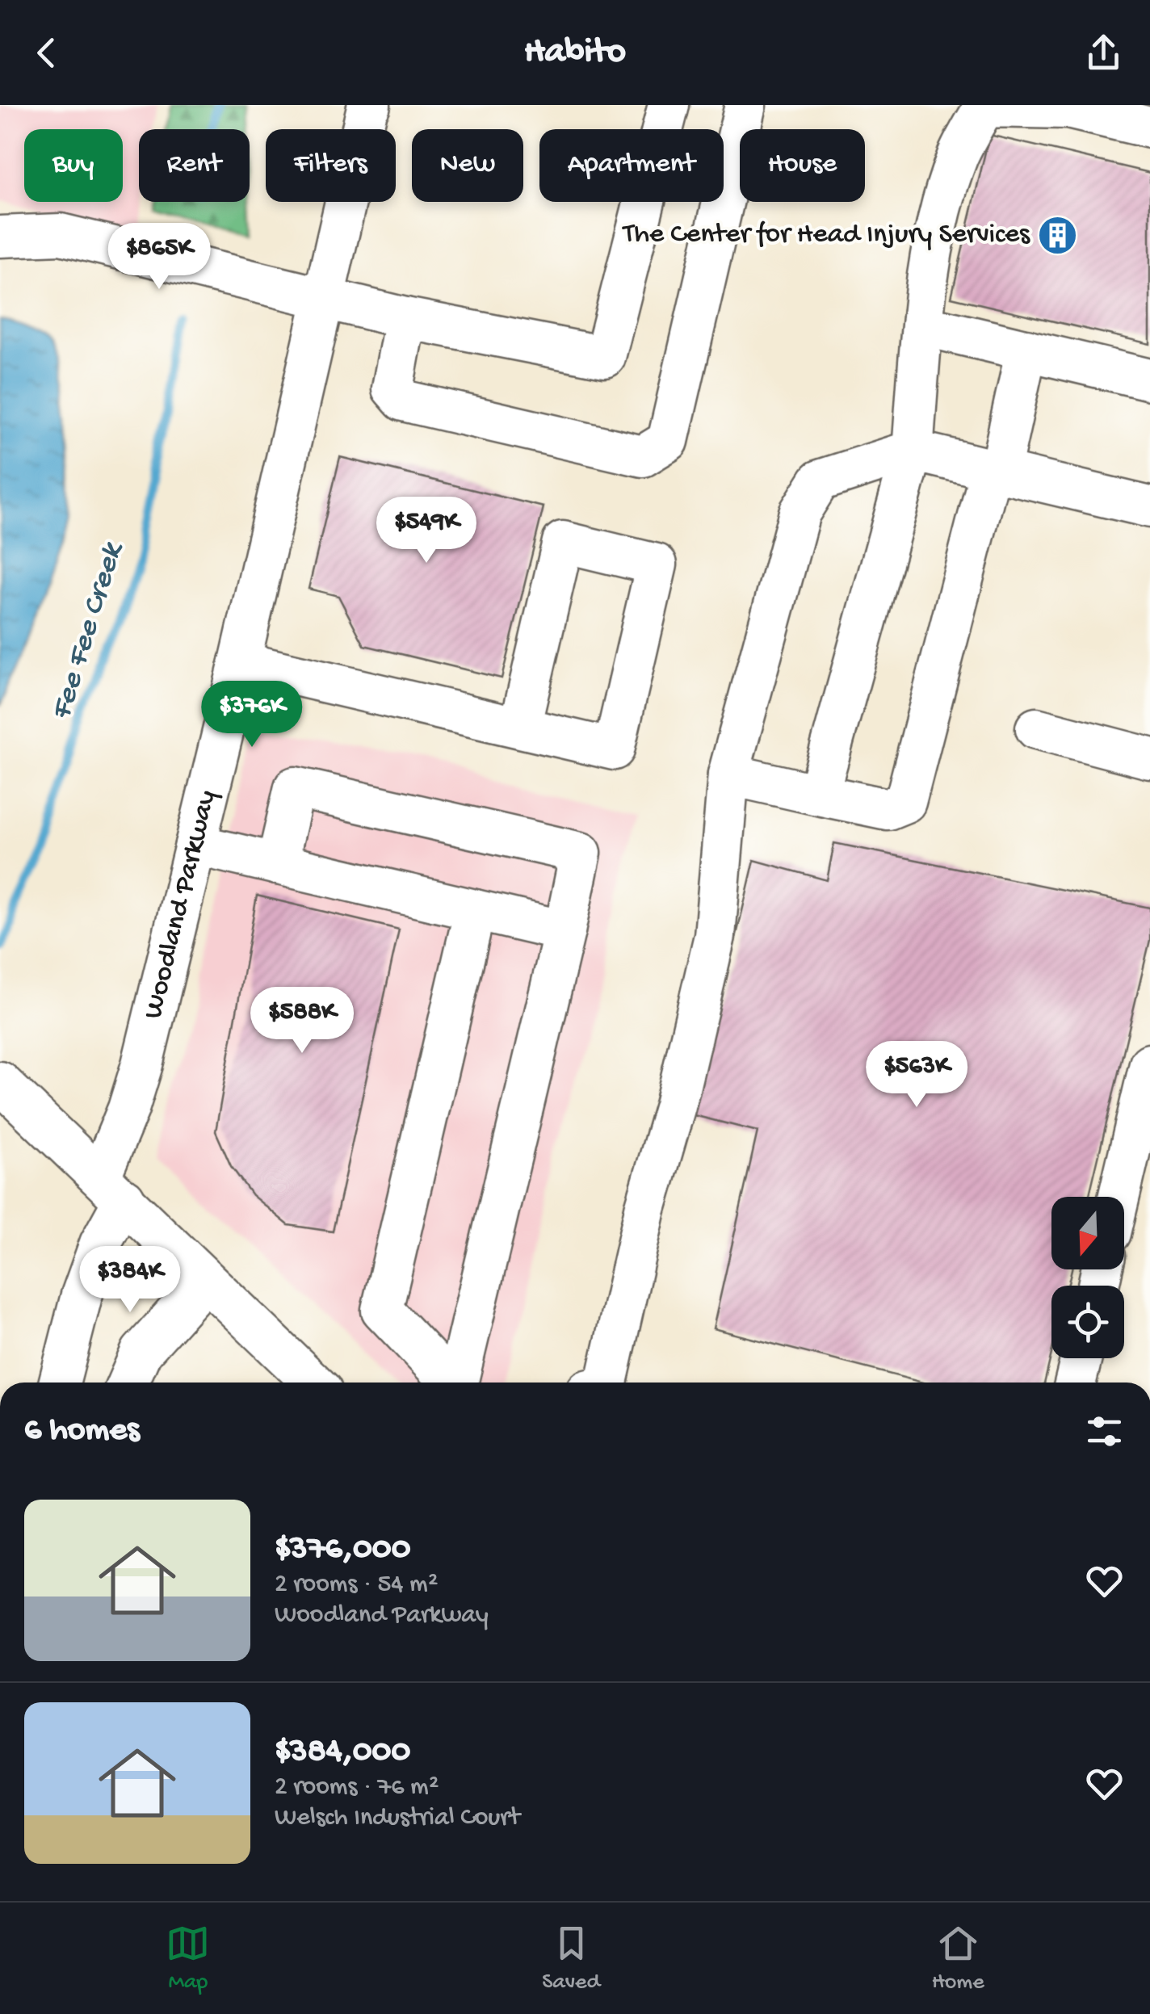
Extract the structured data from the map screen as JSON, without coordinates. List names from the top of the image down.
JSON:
{
  "streets": {
    "street": ["Woodland Parkway"]
  },
  "water": ["Fee Fee Creek"],
  "places": {
    "building": ["The Center for Head Injury Services"]
  },
  "north": "bottom",
  "page": {
    "header": "Habito",
    "chip": [
      "Buy",
      "Rent",
      "Filters",
      "New",
      "Apartment",
      "House"
    ],
    "price": [
      "$865K",
      "$549K",
      "$376K",
      "$588K",
      "$563K",
      "$384K"
    ],
    "heading": "6 homes",
    "list": [
      {
        "name": "$376,000",
        "note": "2 rooms · 54 m² · Woodland Parkway"
      },
      {
        "name": "$384,000",
        "note": "2 rooms · 76 m² · Welsch Industrial Court"
      }
    ],
    "tabs": ["Map", "Saved", "Home"]
  }
}
